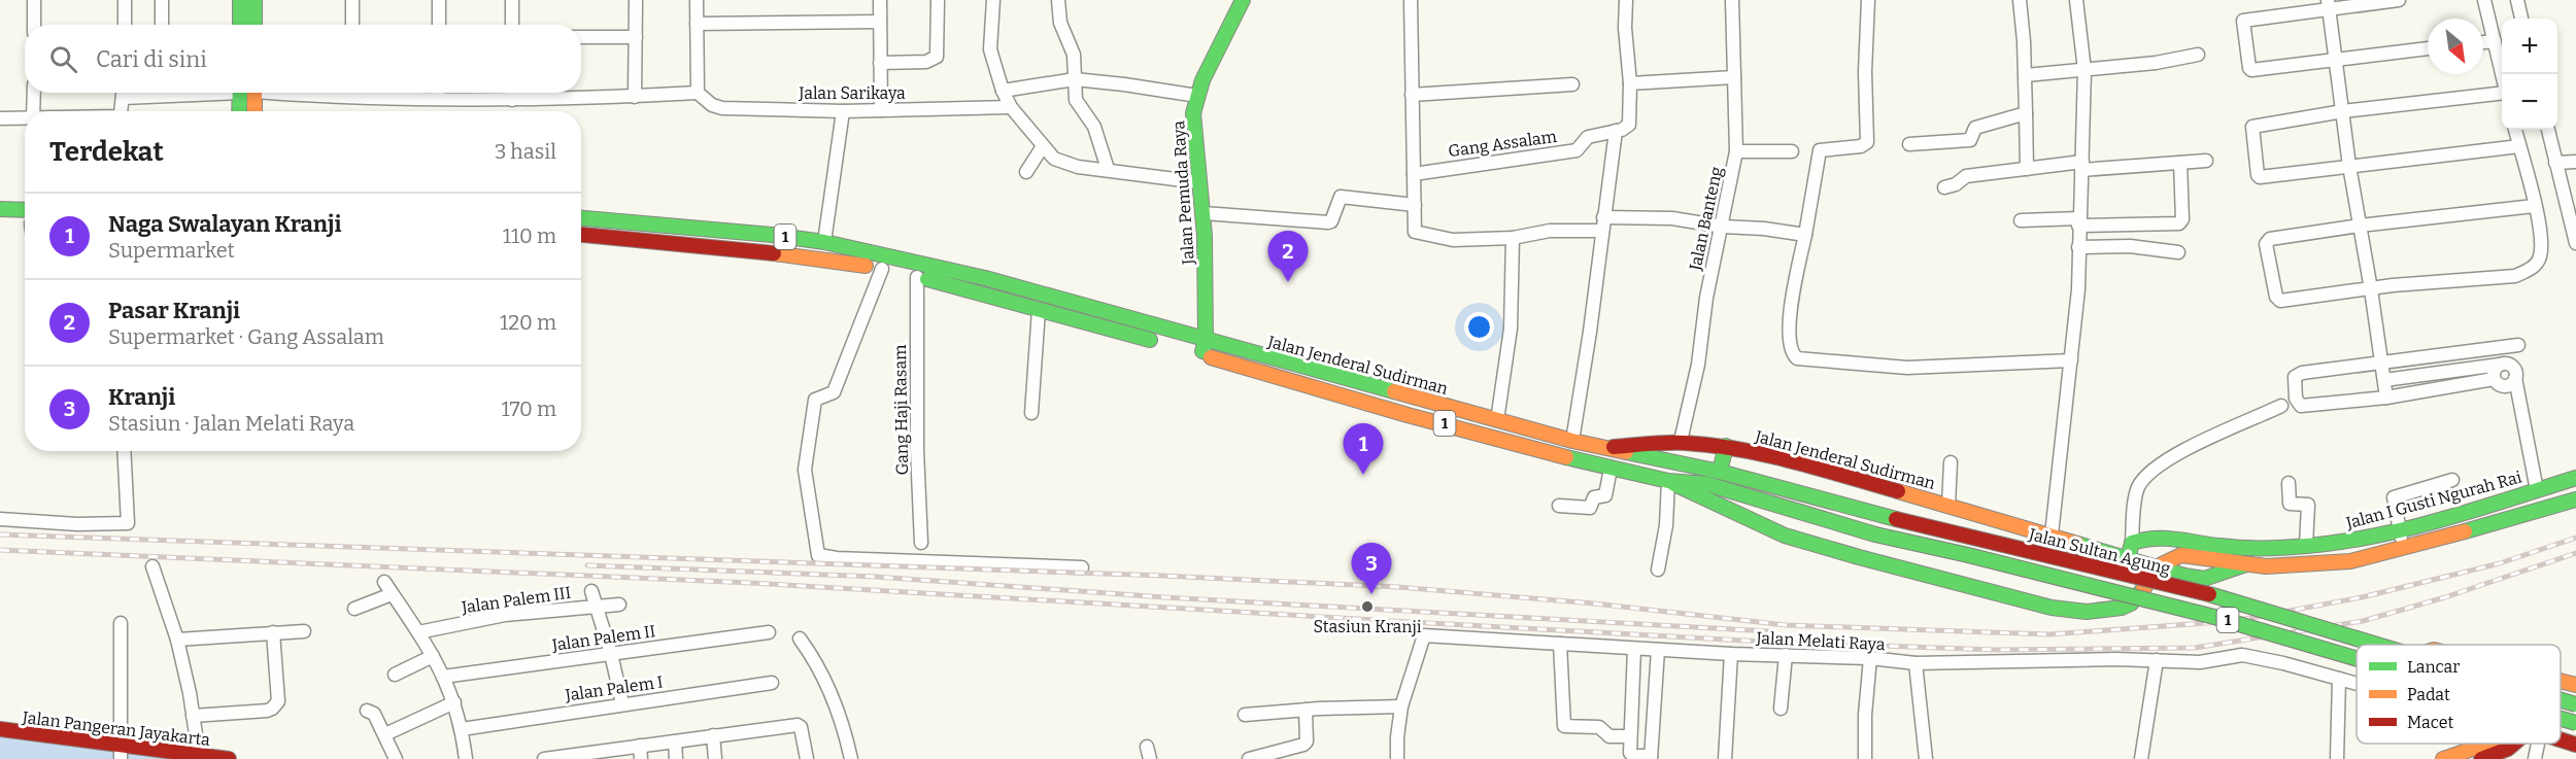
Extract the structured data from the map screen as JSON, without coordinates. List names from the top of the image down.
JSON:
{
  "streets": {
    "main road": [
      "Jalan Pemuda Raya",
      "1",
      "Jalan Jenderal Sudirman",
      "Jalan I Gusti Ngurah Rai",
      "Jalan Sultan Agung",
      "Jalan Pangeran Jayakarta"
    ],
    "street": [
      "Jalan Sarikaya",
      "Gang Assalam",
      "Jalan Banteng",
      "Gang Haji Rasam",
      "Jalan Palem III",
      "Jalan Palem II",
      "Jalan Melati Raya",
      "Jalan Palem I"
    ]
  },
  "crossings": [
    ["Jalan Pemuda Raya", "Jalan Jenderal Sudirman"],
    ["Jalan Banteng", "Jalan Jenderal Sudirman"],
    ["1", "Gang Haji Rasam"],
    ["Jalan Jenderal Sudirman", "Jalan I Gusti Ngurah Rai"],
    ["Jalan Jenderal Sudirman", "Jalan Sultan Agung"]
  ],
  "places": ["Stasiun Kranji"],
  "legend": ["Lancar", "Padat", "Macet"],
  "north": "bottom right",
  "page": {
    "map_buttons": ["+", "−"],
    "search": "Cari di sini",
    "heading": ["Terdekat", "3 hasil"],
    "list": [
      {
        "mark": "1",
        "name": "Naga Swalayan Kranji",
        "note": "Supermarket",
        "value": "110 m"
      },
      {
        "mark": "2",
        "name": "Pasar Kranji",
        "note": "Supermarket · Gang Assalam",
        "value": "120 m"
      },
      {
        "mark": "3",
        "name": "Kranji",
        "note": "Stasiun · Jalan Melati Raya",
        "value": "170 m"
      }
    ],
    "pins": ["2", "1", "3"]
  }
}
